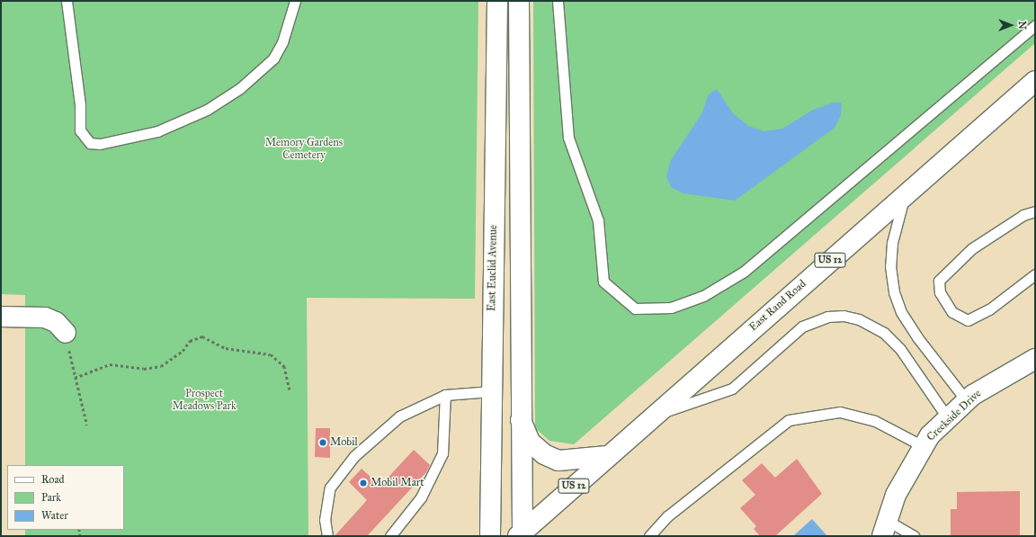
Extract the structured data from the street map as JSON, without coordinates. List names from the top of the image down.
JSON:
{
  "streets": {
    "main road": [
      "US 12",
      "East Euclid Avenue",
      "East Rand Road",
      "Creekside Drive"
    ]
  },
  "parks": ["Memory Gardens Cemetery", "Prospect Meadows Park"],
  "places": ["Mobil", "Mobil Mart"],
  "legend": ["Road", "Park", "Water"],
  "north": "right"
}
